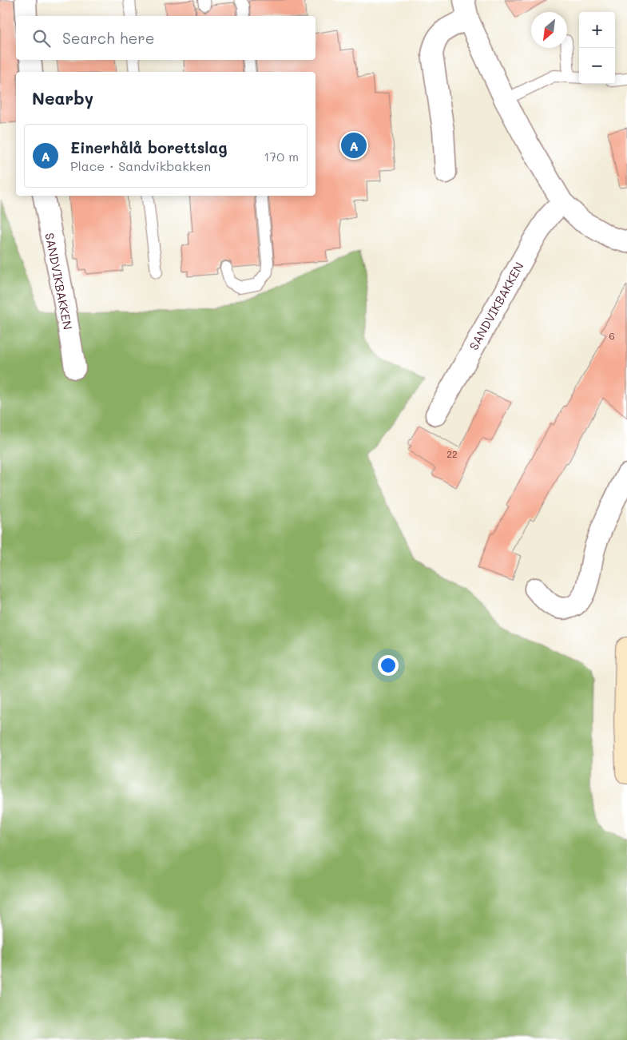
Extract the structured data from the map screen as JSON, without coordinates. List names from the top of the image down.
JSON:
{
  "streets": {
    "street": ["SANDVIKBAKKEN"]
  },
  "house_numbers": ["6", "22"],
  "north": "bottom left",
  "page": {
    "map_buttons": ["+", "−"],
    "search": "Search here",
    "heading": "Nearby",
    "list": [
      {
        "mark": "A",
        "name": "Einerhålå borettslag",
        "note": "Place · Sandvikbakken",
        "value": "170 m"
      }
    ],
    "pins": "A"
  }
}
